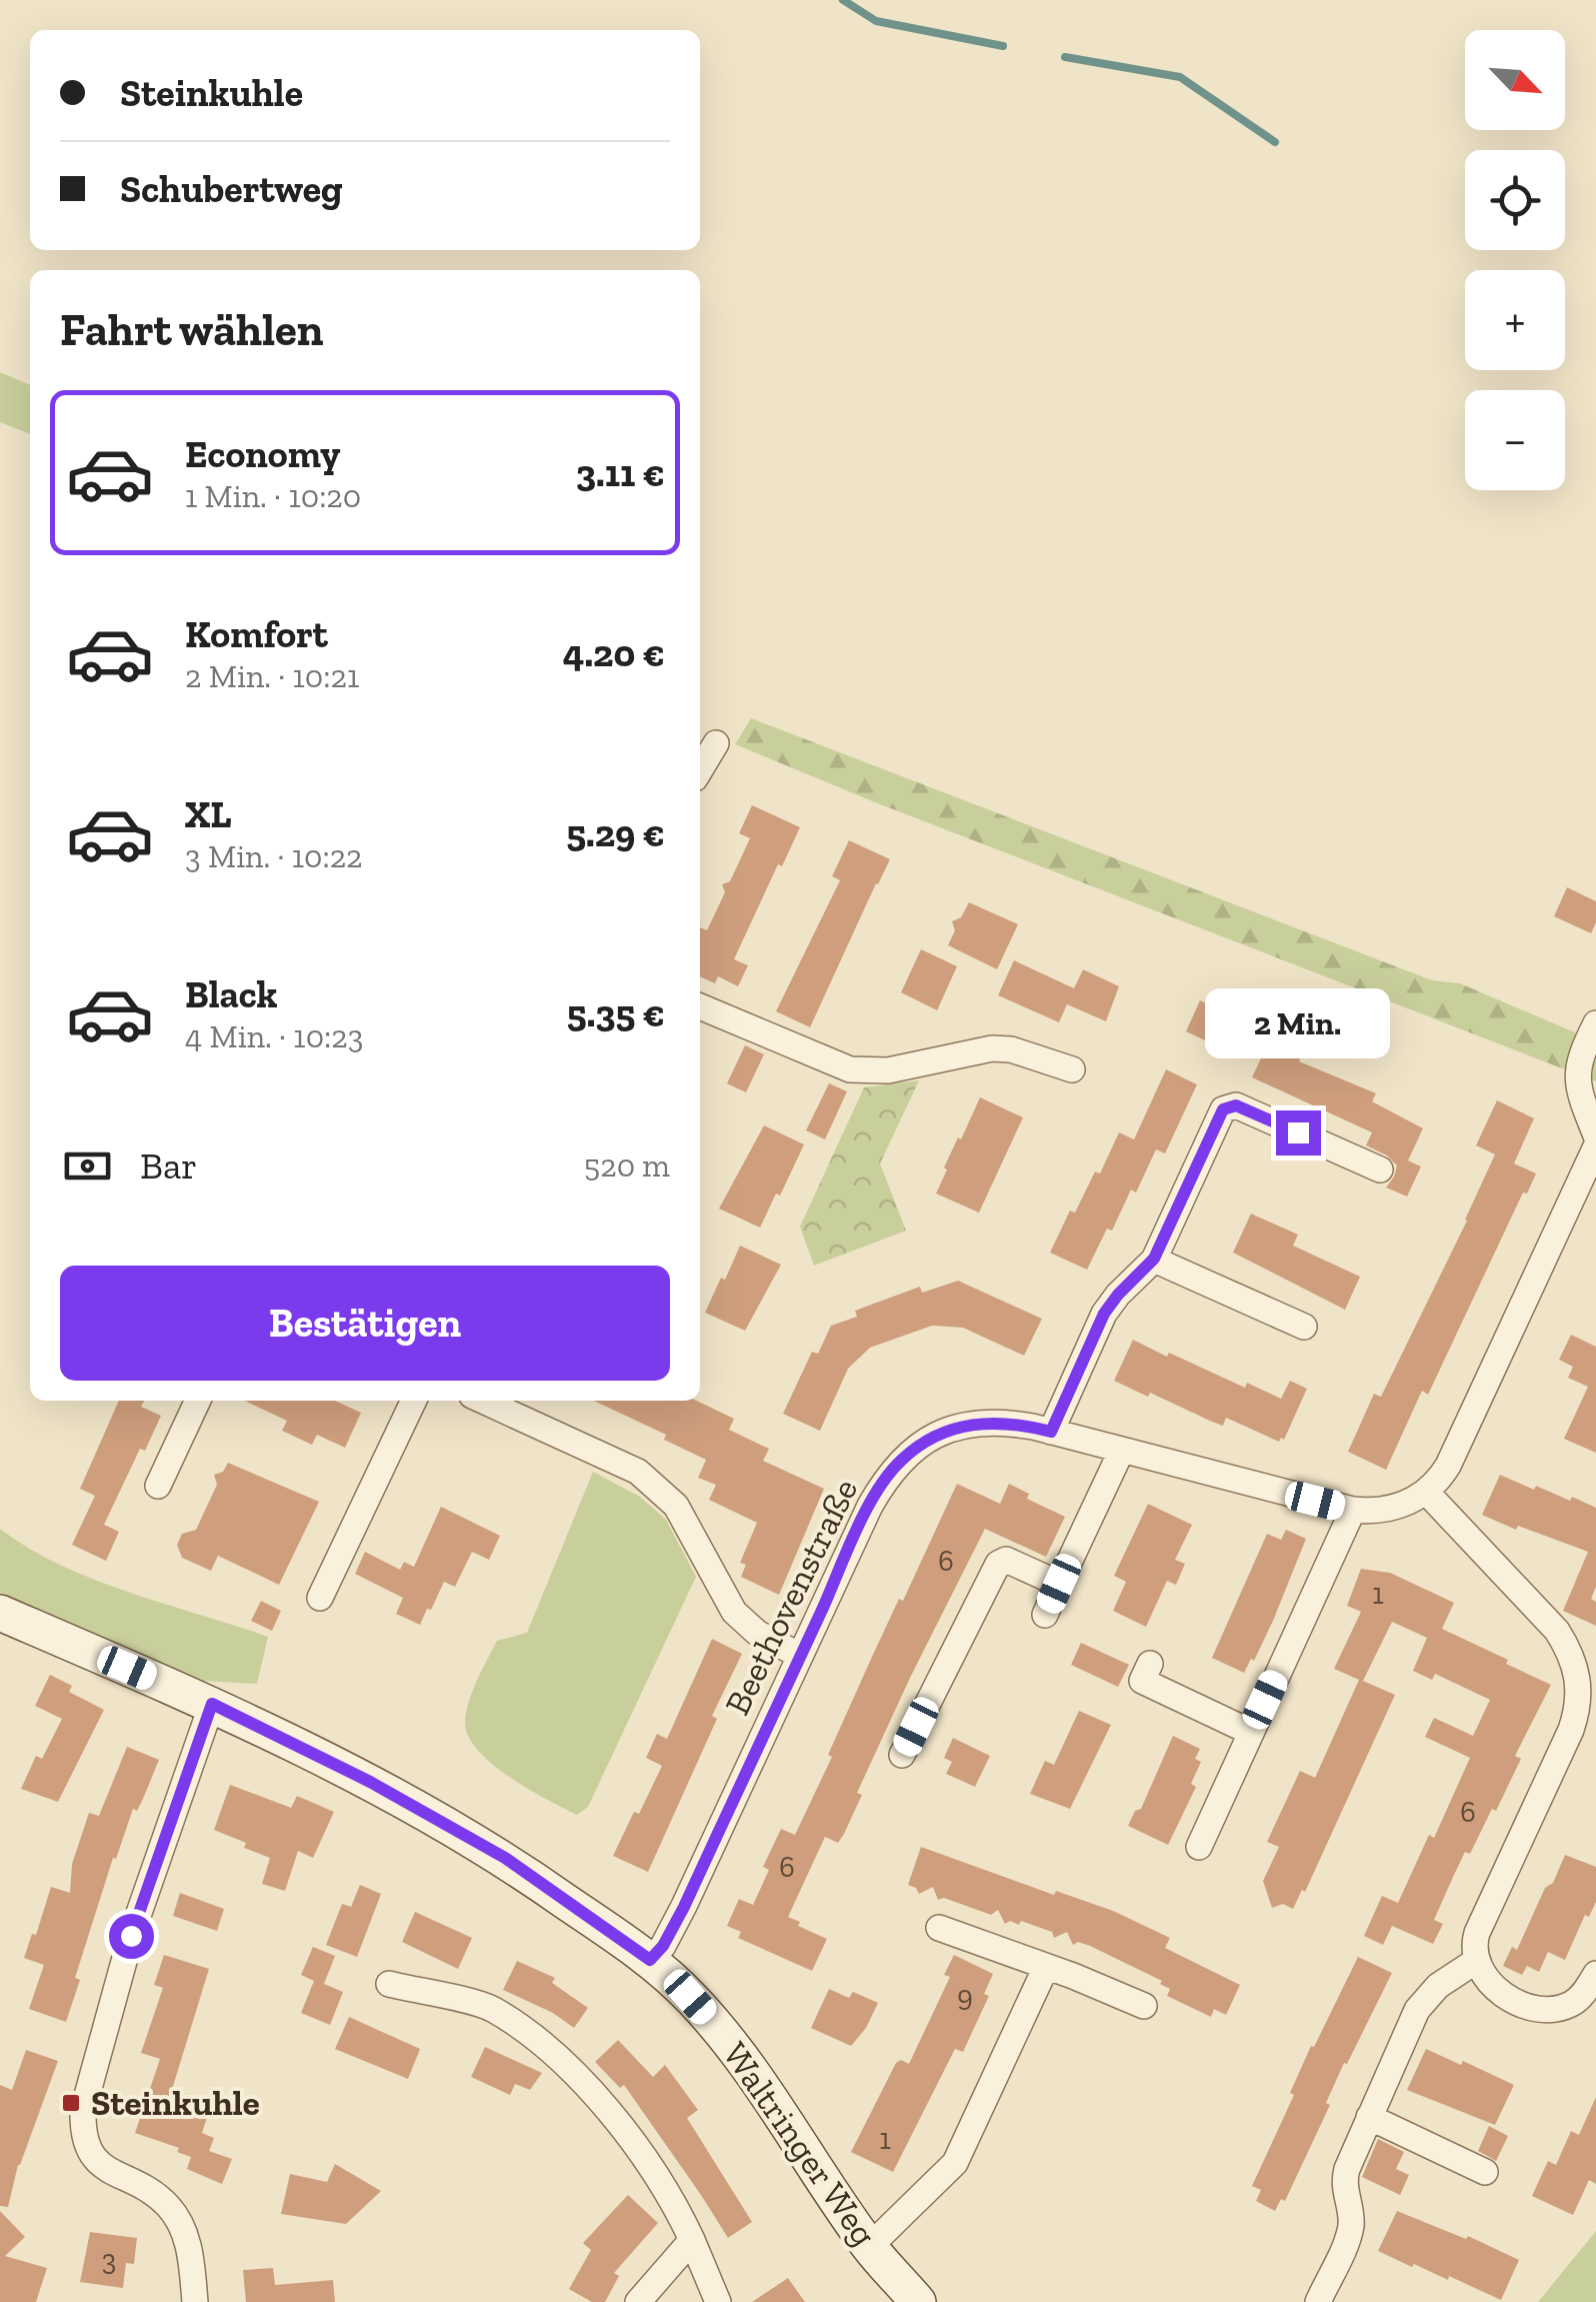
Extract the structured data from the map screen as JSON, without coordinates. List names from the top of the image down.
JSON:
{
  "streets": {
    "street": ["Beethovenstraße", "Waltringer Weg"]
  },
  "crossings": [
    ["Beethovenstraße", "Waltringer Weg"]
  ],
  "places": {
    "transit": ["Steinkuhle"]
  },
  "house_numbers": [
    "6",
    "1",
    "6",
    "6",
    "9",
    "1",
    "3"
  ],
  "north": "bottom right",
  "page": {
    "map_buttons": ["+", "−"],
    "banner": ["Steinkuhle", "Schubertweg"],
    "heading": "Fahrt wählen",
    "list": [
      {
        "name": "Economy",
        "note": "1 Min. · 10:20",
        "value": "3.11 €"
      },
      {
        "name": "Komfort",
        "note": "2 Min. · 10:21",
        "value": "4.20 €"
      },
      {
        "name": "XL",
        "note": "3 Min. · 10:22",
        "value": "5.29 €"
      },
      {
        "name": "Black",
        "note": "4 Min. · 10:23",
        "value": "5.35 €"
      }
    ],
    "bubble": "2 Min.",
    "pay": ["Bar", "520 m"],
    "buttons": "Bestätigen"
  }
}
